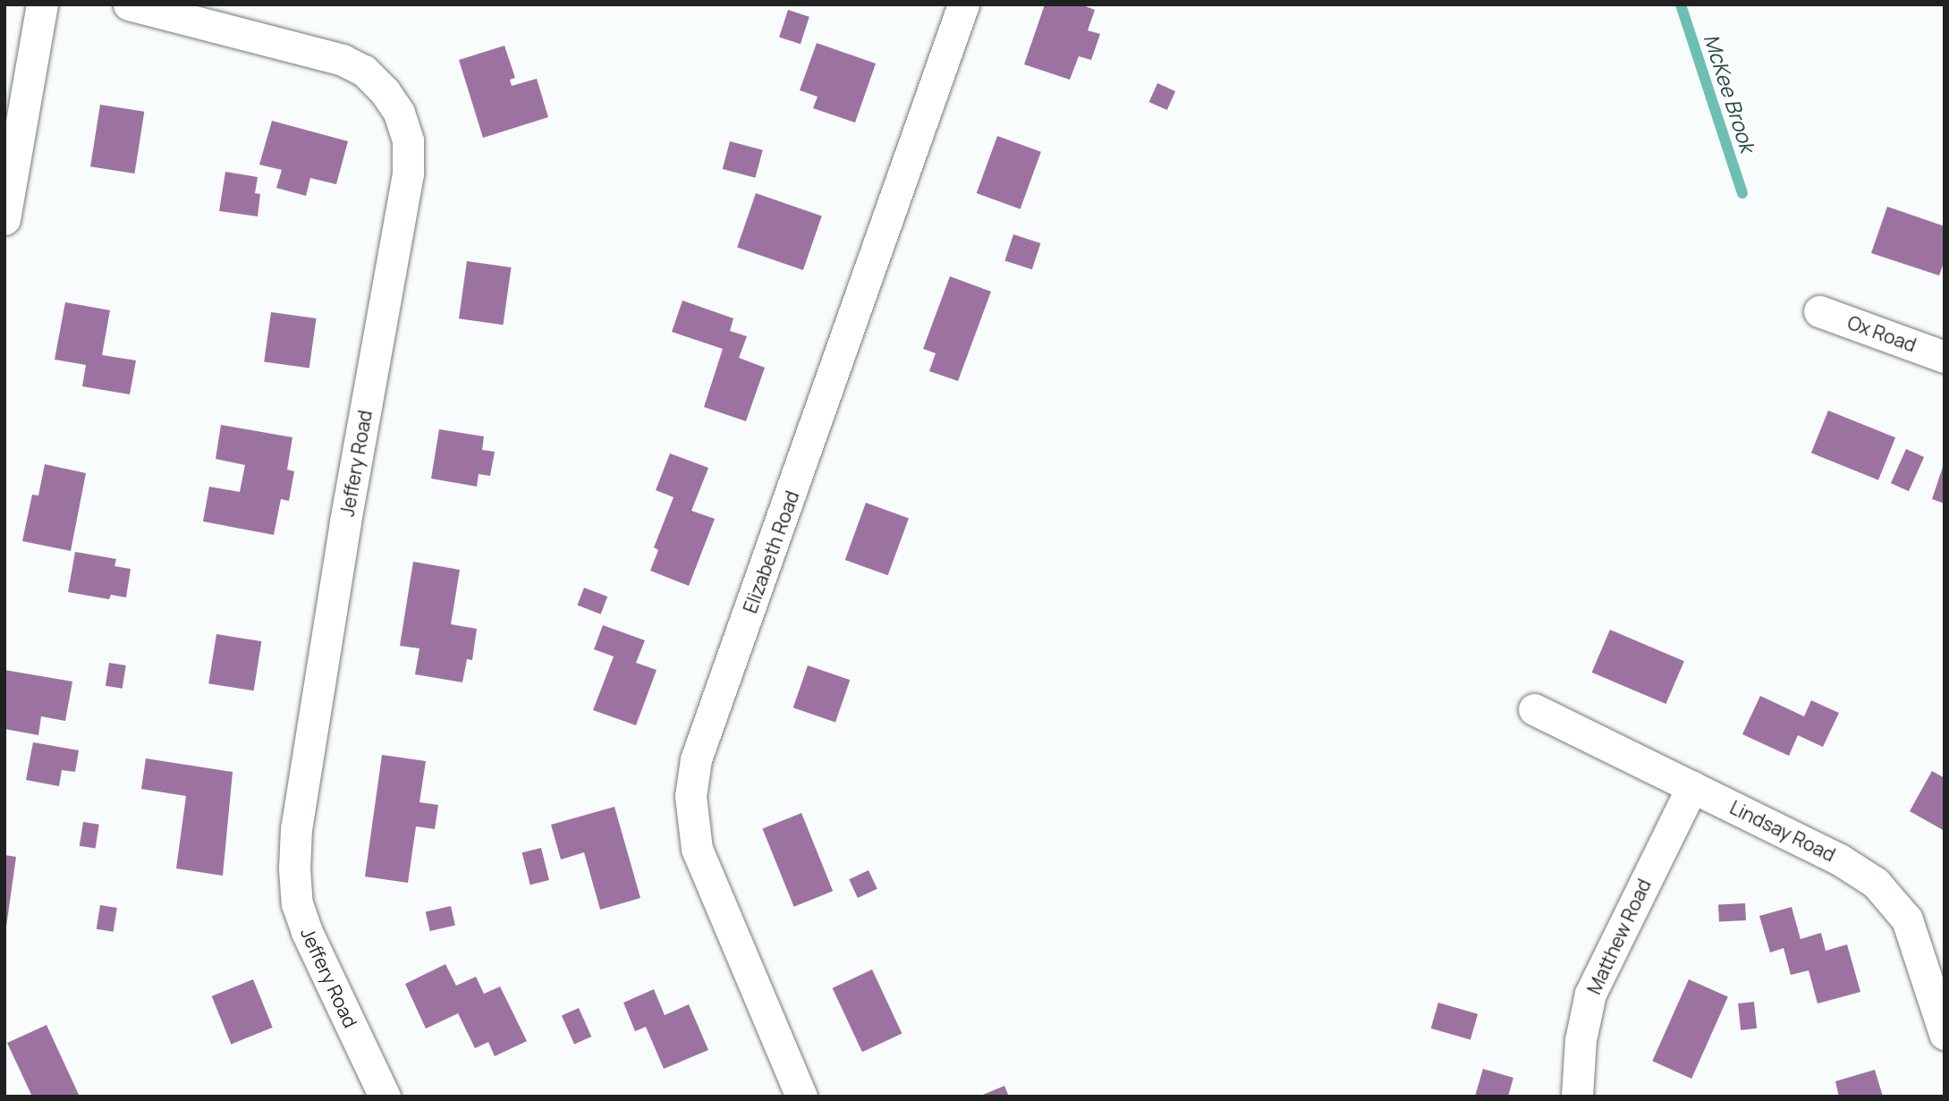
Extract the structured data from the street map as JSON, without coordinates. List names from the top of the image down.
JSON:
{
  "streets": {
    "street": [
      "Ox Road",
      "Jeffery Road",
      "Elizabeth Road",
      "Lindsay Road",
      "Matthew Road"
    ]
  },
  "crossings": [
    ["Lindsay Road", "Matthew Road"]
  ],
  "water": ["McKee Brook"]
}
